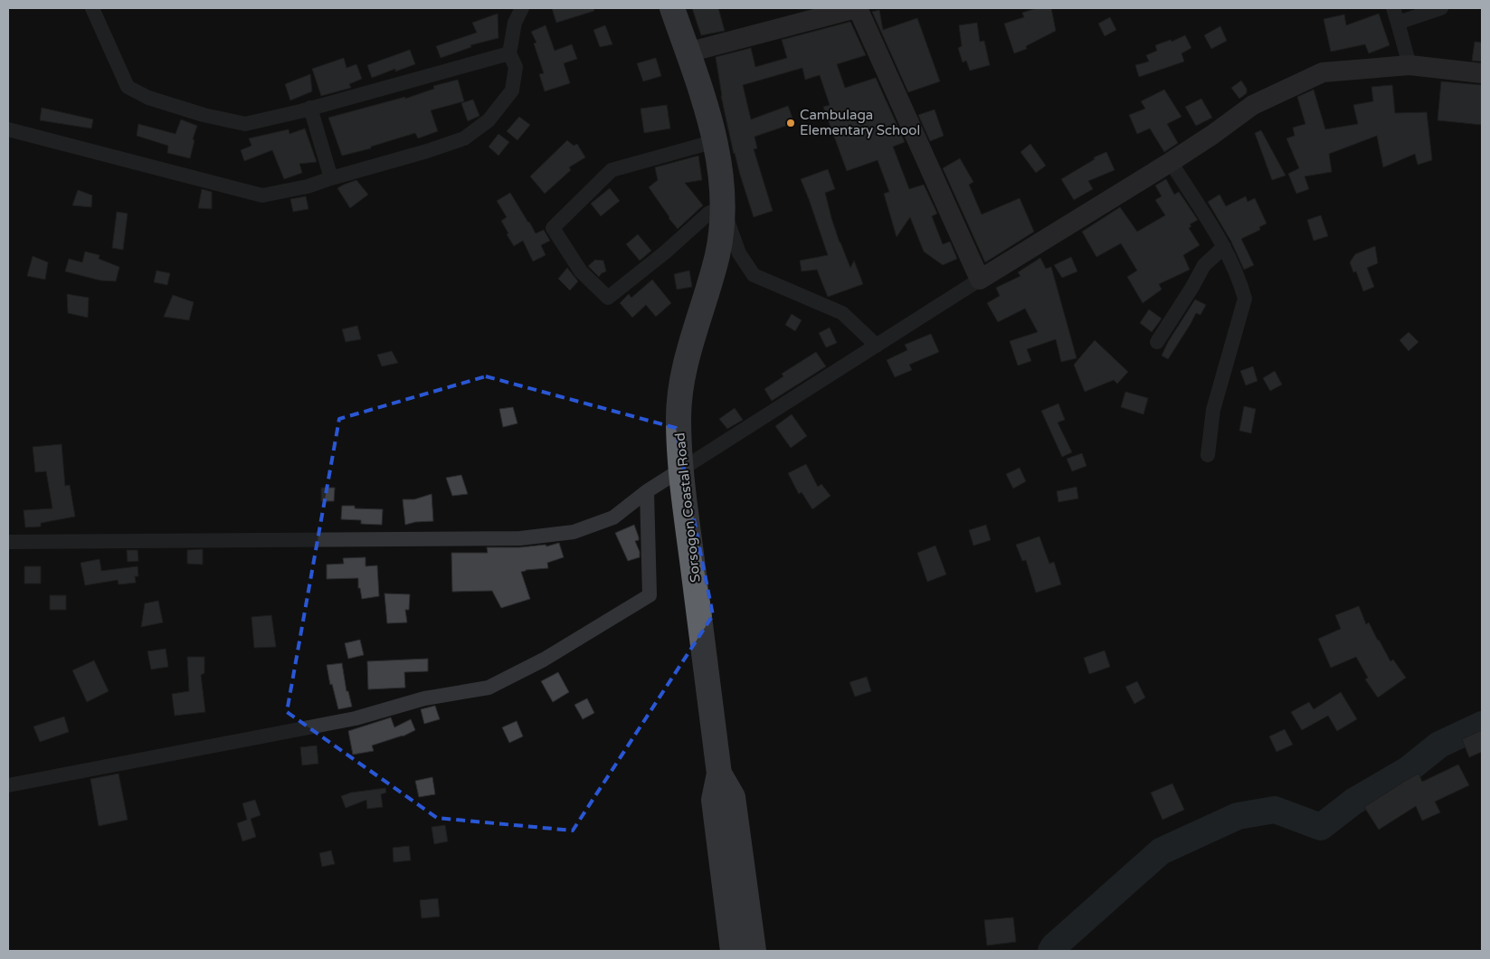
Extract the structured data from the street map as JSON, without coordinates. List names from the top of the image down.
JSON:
{
  "streets": {
    "highway": ["Sorsogon Coastal Road"]
  },
  "places": ["Cambulaga Elementary School"]
}
